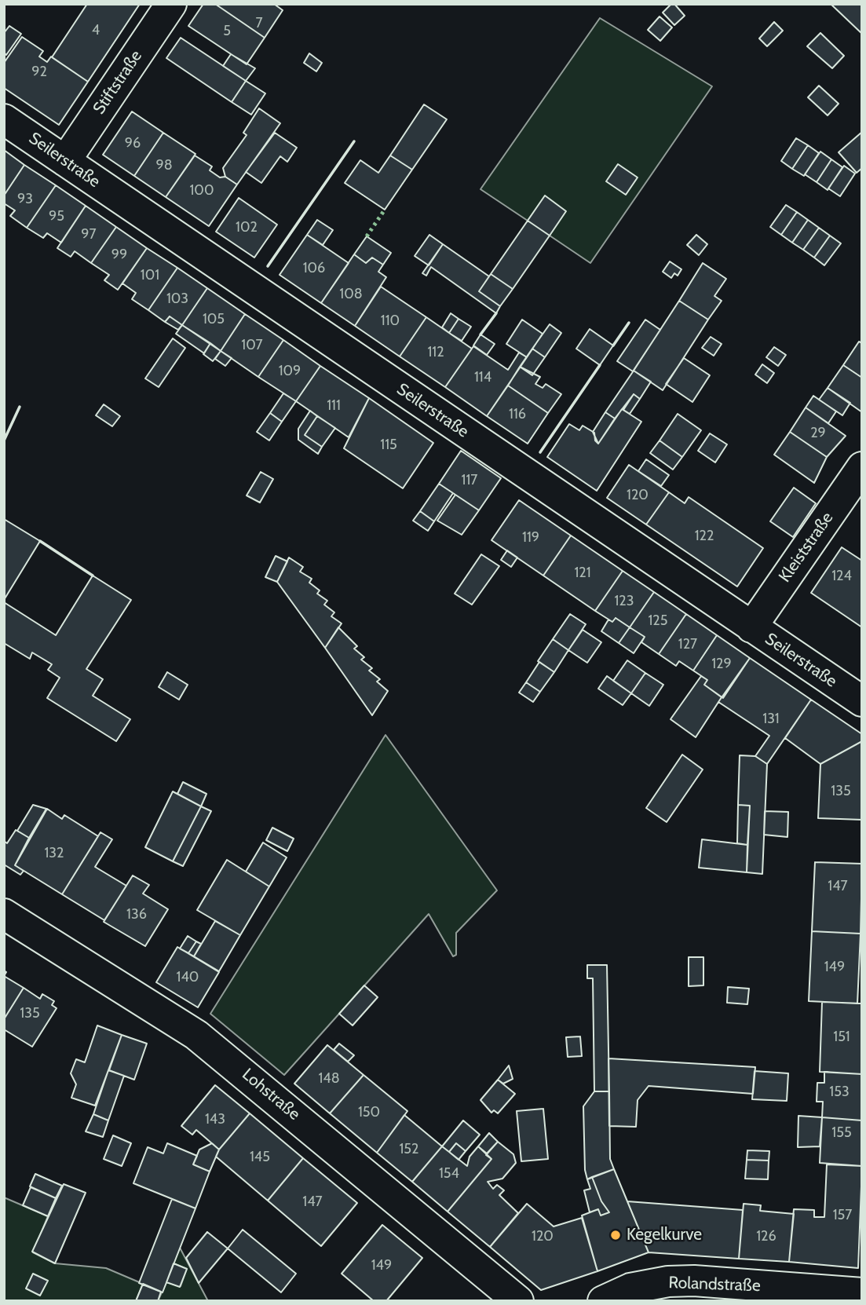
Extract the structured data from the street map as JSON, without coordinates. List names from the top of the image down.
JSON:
{
  "streets": {
    "street": [
      "Stiftstraße",
      "Seilerstraße",
      "Kleiststraße",
      "Lohstraße",
      "Rolandstraße"
    ]
  },
  "crossings": [
    ["Stiftstraße", "Seilerstraße"],
    ["Seilerstraße", "Kleiststraße"]
  ],
  "places": ["Kegelkurve"],
  "house_numbers": [
    "7",
    "4",
    "5",
    "92",
    "96",
    "98",
    "100",
    "93",
    "95",
    "102",
    "97",
    "99",
    "106",
    "101",
    "108",
    "103",
    "105",
    "110",
    "107",
    "112",
    "109",
    "114",
    "111",
    "116",
    "29",
    "115",
    "117",
    "120",
    "122",
    "119",
    "121",
    "124",
    "123",
    "125",
    "127",
    "129",
    "131",
    "135",
    "132",
    "147",
    "136",
    "149",
    "140",
    "135",
    "151",
    "148",
    "153",
    "150",
    "143",
    "155",
    "152",
    "145",
    "154",
    "147",
    "157",
    "120",
    "126",
    "149"
  ]
}
